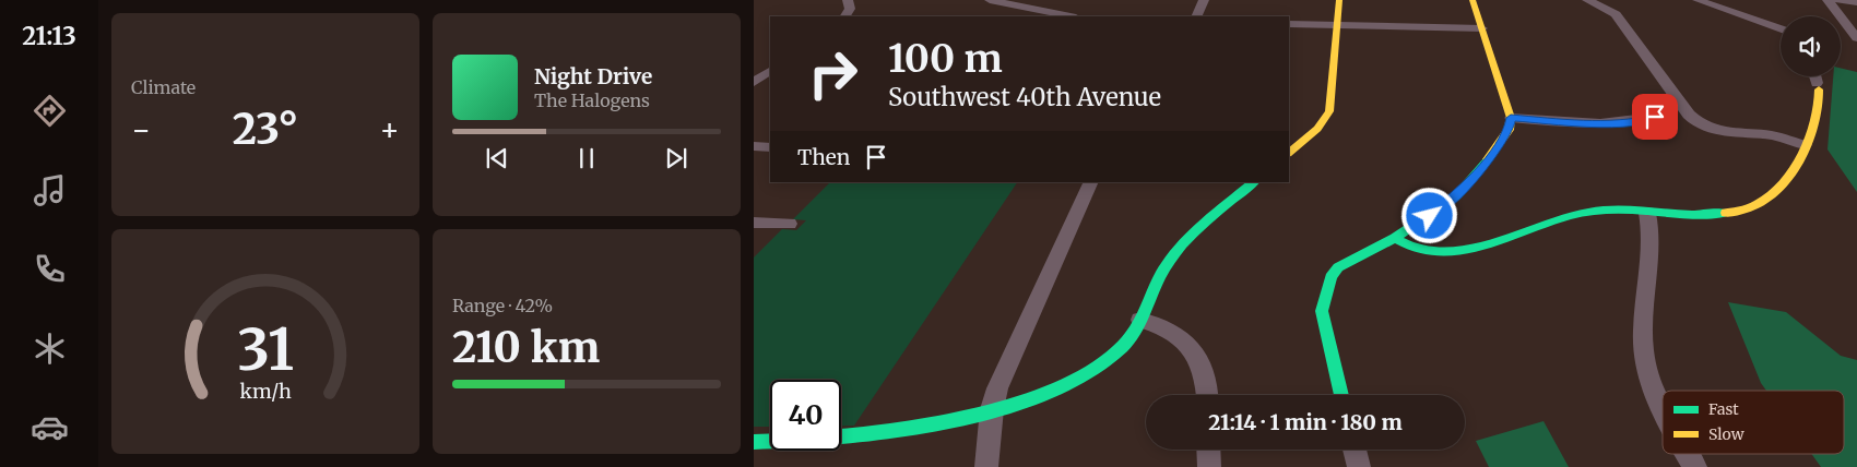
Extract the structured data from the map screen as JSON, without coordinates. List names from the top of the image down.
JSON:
{
  "legend": ["Fast", "Slow"],
  "page": {
    "tabs": "21:13",
    "tile": [
      "Climate",
      ["Range · 42%", "210 km"]
    ],
    "turn": ["100 m", "Southwest 40th Avenue"],
    "song": ["Night Drive", "The Halogens"],
    "heat": ["−", "23°", "+"],
    "then": "Then",
    "limit": "40",
    "trip": "21:14 · 1 min · 180 m",
    "gauge": ["31", "km/h"]
  }
}
